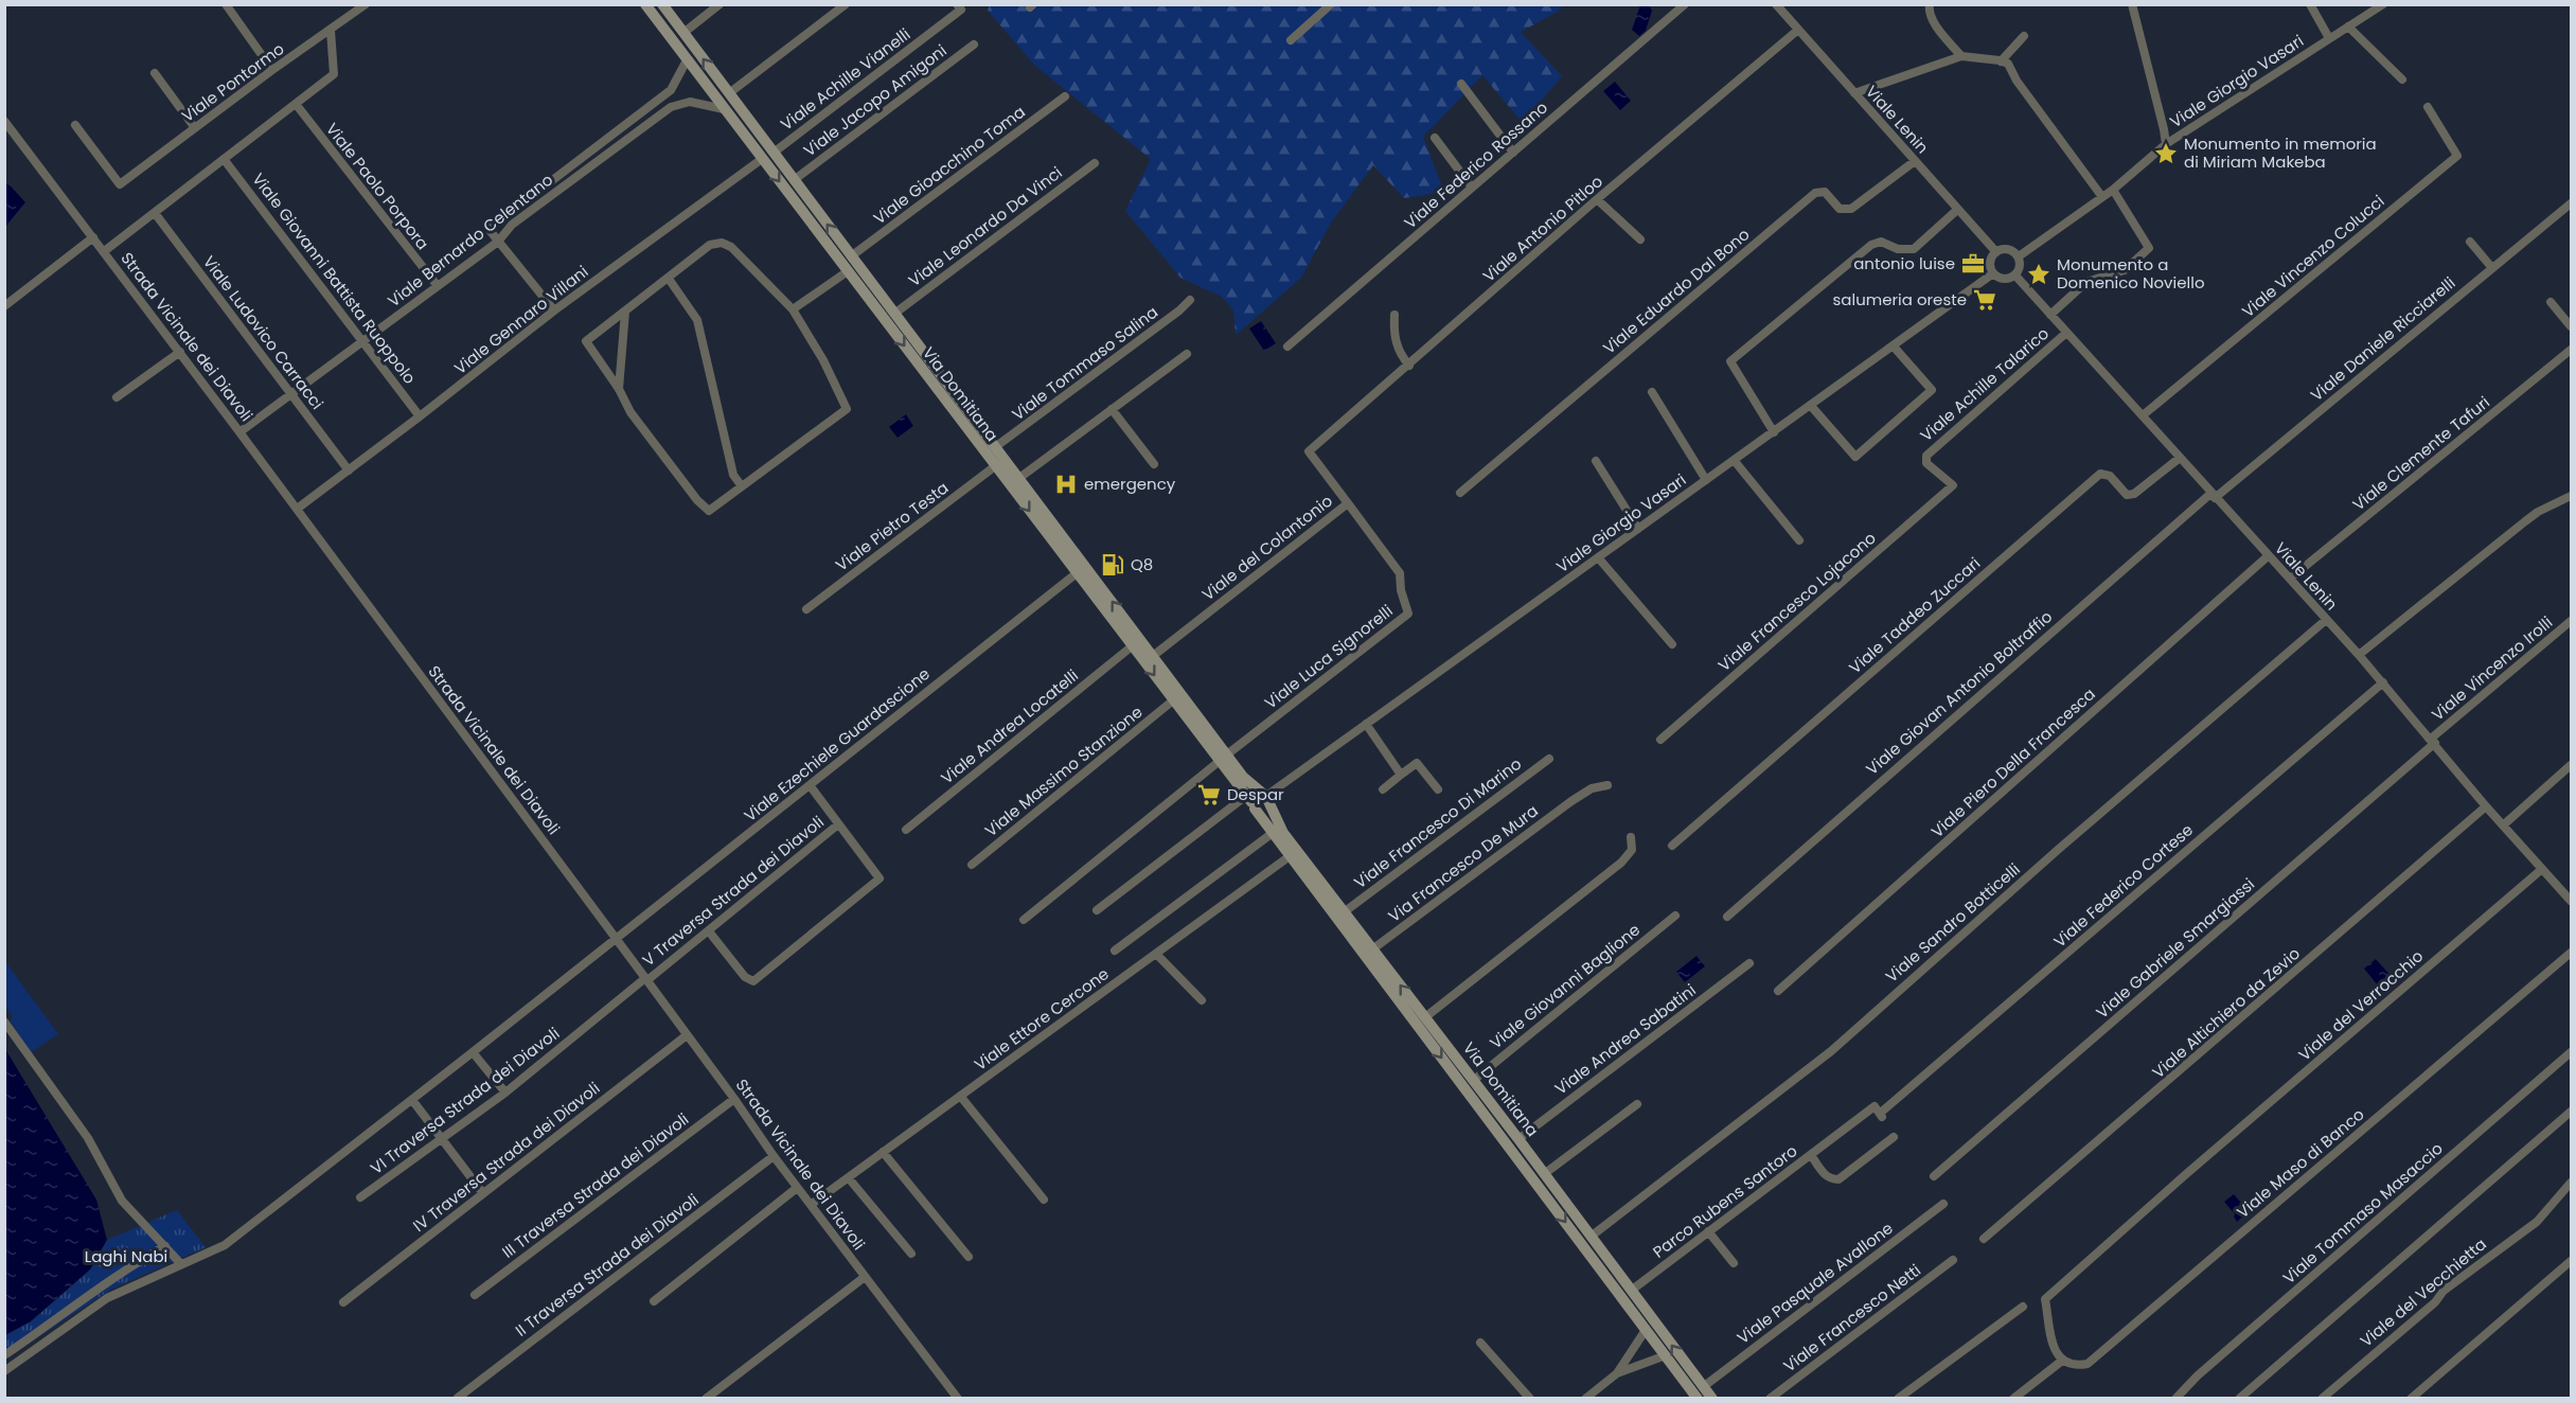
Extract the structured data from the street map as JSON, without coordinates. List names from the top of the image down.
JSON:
{
  "streets": {
    "main road": ["Via Domitiana"],
    "street": [
      "Viale Achille Vianelli",
      "Viale Giorgio Vasari",
      "Viale Pontormo",
      "Viale Jacopo Amigoni",
      "Viale Lenin",
      "Viale Gioacchino Toma",
      "Viale Federico Rossano",
      "Viale Paolo Porpora",
      "Viale Leonardo Da Vinci",
      "Viale Antonio Pitloo",
      "Viale Bernardo Celentano",
      "Viale Vincenzo Colucci",
      "Viale Giovanni Battista Ruoppolo",
      "Viale Eduardo Dal Bono",
      "Viale Gennaro Villani",
      "Viale Ludovico Carracci",
      "Strada Vicinale dei Diavoli",
      "Viale Daniele Ricciarelli",
      "Viale Tommaso Salina",
      "Viale Achille Talarico",
      "Viale Clemente Tafuri",
      "Viale Pietro Testa",
      "Viale del Colantonio",
      "Viale Francesco Lojacono",
      "Viale Taddeo Zuccari",
      "Viale Luca Signorelli",
      "Viale Vincenzo Irolli",
      "Viale Giovan Antonio Boltraffio",
      "Viale Andrea Locatelli",
      "Viale Ezechiele Guardascione",
      "Viale Piero Della Francesca",
      "Viale Massimo Stanzione",
      "Viale Francesco Di Marino",
      "Via Francesco De Mura",
      "Viale Federico Cortese",
      "V Traversa Strada dei Diavoli",
      "Viale Sandro Botticelli",
      "Viale Gabriele Smargiassi",
      "Viale Giovanni Baglione",
      "Viale del Verrocchio",
      "Viale Altichiero da Zevio",
      "Viale Ettore Cercone",
      "Viale Andrea Sabatini",
      "VI Traversa Strada dei Diavoli",
      "IV Traversa Strada dei Diavoli",
      "Viale Maso di Banco",
      "III Traversa Strada dei Diavoli",
      "Parco Rubens Santoro",
      "Viale Tommaso Masaccio",
      "II Traversa Strada dei Diavoli",
      "Viale Pasquale Avallone",
      "Viale del Vecchietta",
      "Viale Francesco Netti"
    ]
  },
  "crossings": [
    ["Viale Achille Vianelli", "Via Domitiana"],
    ["Viale Giorgio Vasari", "Viale Lenin"],
    ["Viale Giorgio Vasari", "Via Domitiana"],
    ["Viale Jacopo Amigoni", "Via Domitiana"],
    ["Viale Lenin", "Viale Antonio Pitloo"],
    ["Viale Lenin", "Viale Vincenzo Colucci"],
    ["Viale Lenin", "Viale Eduardo Dal Bono"],
    ["Viale Lenin", "Viale Daniele Ricciarelli"],
    ["Viale Lenin", "Viale Achille Talarico"],
    ["Viale Lenin", "Viale Clemente Tafuri"],
    ["Viale Lenin", "Viale Taddeo Zuccari"],
    ["Viale Lenin", "Viale Vincenzo Irolli"],
    ["Viale Lenin", "Viale Giovan Antonio Boltraffio"],
    ["Viale Lenin", "Viale Piero Della Francesca"],
    ["Viale Lenin", "Viale Federico Cortese"],
    ["Viale Lenin", "Viale Sandro Botticelli"],
    ["Viale Lenin", "Viale Gabriele Smargiassi"],
    ["Viale Lenin", "Viale del Verrocchio"],
    ["Viale Lenin", "Viale Altichiero da Zevio"],
    ["Viale Gioacchino Toma", "Via Domitiana"],
    ["Viale Paolo Porpora", "Viale Bernardo Celentano"],
    ["Viale Leonardo Da Vinci", "Via Domitiana"],
    ["Viale Antonio Pitloo", "Viale del Colantonio"],
    ["Viale Bernardo Celentano", "Viale Giovanni Battista Ruoppolo"],
    ["Viale Bernardo Celentano", "Viale Ludovico Carracci"],
    ["Viale Bernardo Celentano", "Via Domitiana"],
    ["Viale Giovanni Battista Ruoppolo", "Viale Gennaro Villani"],
    ["Viale Gennaro Villani", "Viale Ludovico Carracci"],
    ["Viale Gennaro Villani", "Via Domitiana"],
    ["Strada Vicinale dei Diavoli", "Viale Ezechiele Guardascione"],
    ["Strada Vicinale dei Diavoli", "V Traversa Strada dei Diavoli"],
    ["Strada Vicinale dei Diavoli", "Viale Ettore Cercone"],
    ["Strada Vicinale dei Diavoli", "VI Traversa Strada dei Diavoli"],
    ["Strada Vicinale dei Diavoli", "IV Traversa Strada dei Diavoli"],
    ["Strada Vicinale dei Diavoli", "III Traversa Strada dei Diavoli"],
    ["Strada Vicinale dei Diavoli", "II Traversa Strada dei Diavoli"],
    ["Viale Daniele Ricciarelli", "Viale Giovan Antonio Boltraffio"],
    ["Viale Tommaso Salina", "Via Domitiana"],
    ["Viale Achille Talarico", "Viale Francesco Lojacono"],
    ["Via Domitiana", "Viale Pietro Testa"],
    ["Via Domitiana", "Viale del Colantonio"],
    ["Via Domitiana", "Viale Luca Signorelli"],
    ["Via Domitiana", "Viale Andrea Locatelli"],
    ["Via Domitiana", "Viale Ezechiele Guardascione"],
    ["Via Domitiana", "Viale Massimo Stanzione"],
    ["Via Domitiana", "Viale Francesco Di Marino"],
    ["Via Domitiana", "Via Francesco De Mura"],
    ["Via Domitiana", "Viale Sandro Botticelli"],
    ["Via Domitiana", "Viale Giovanni Baglione"],
    ["Via Domitiana", "Viale Ettore Cercone"],
    ["Via Domitiana", "Viale Andrea Sabatini"],
    ["Via Domitiana", "Parco Rubens Santoro"],
    ["Via Domitiana", "Viale Pasquale Avallone"],
    ["Viale del Colantonio", "Viale Luca Signorelli"],
    ["Viale Vincenzo Irolli", "Viale Gabriele Smargiassi"],
    ["Viale Federico Cortese", "Parco Rubens Santoro"],
    ["V Traversa Strada dei Diavoli", "VI Traversa Strada dei Diavoli"],
    ["Viale del Verrocchio", "Viale Maso di Banco"]
  ],
  "parks": ["Laghi Nabi"],
  "places": {
    "place": ["Monumento in memoria di Miriam Makeba", "Monumento a Domenico Noviello"],
    "office": ["antonio luise"],
    "supermarket": ["salumeria oreste", "Despar"],
    "hospital": ["emergency"],
    "fuel station": ["Q8"]
  }
}
